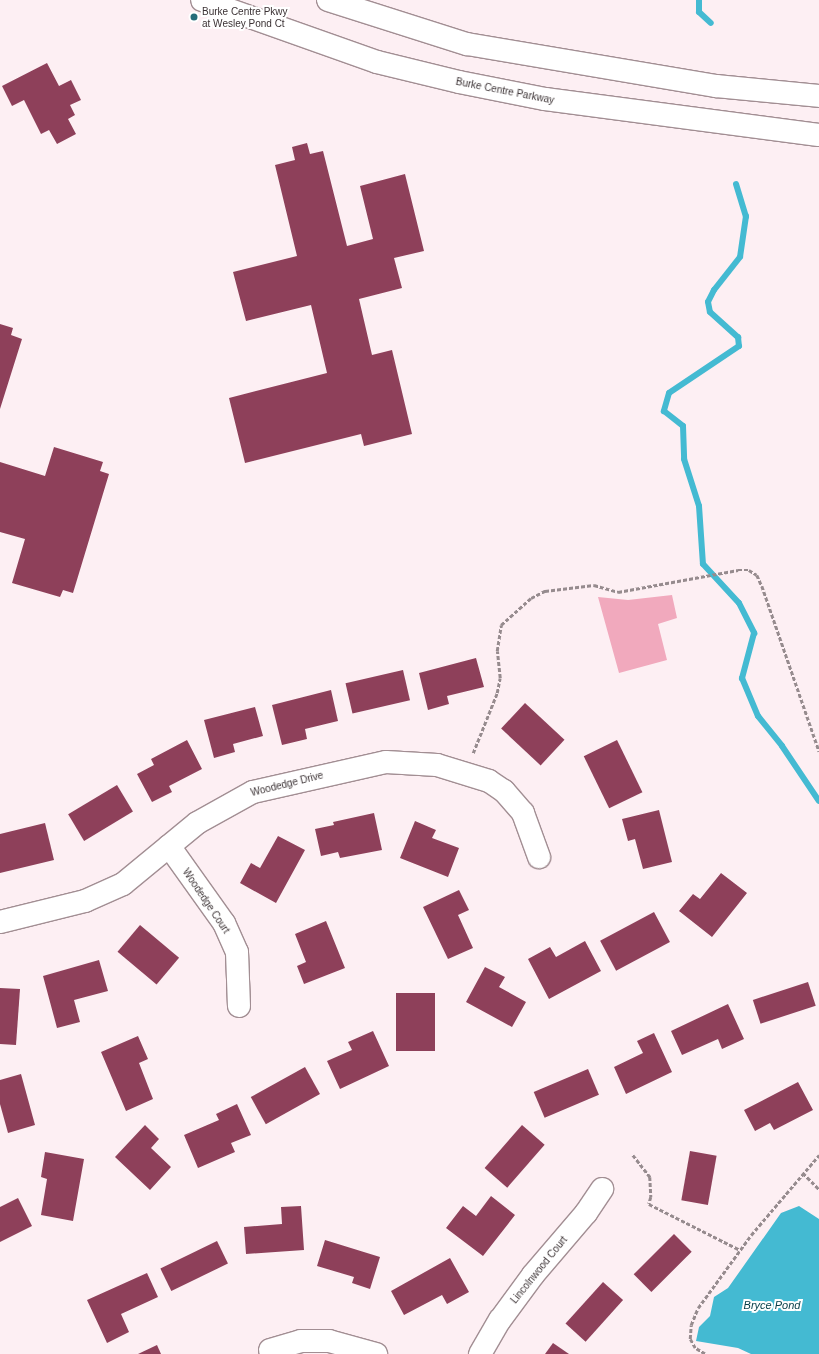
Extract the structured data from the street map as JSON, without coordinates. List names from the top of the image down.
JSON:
{
  "streets": {
    "main road": [
      "Burke Centre Parkway",
      "Woodedge Drive",
      "Woodedge Court",
      "Lincolnwood Court"
    ]
  },
  "crossings": [
    ["Woodedge Drive", "Woodedge Court"]
  ],
  "water": ["Bryce Pond"],
  "places": ["Burke Centre Pkwy at Wesley Pond Ct"]
}
